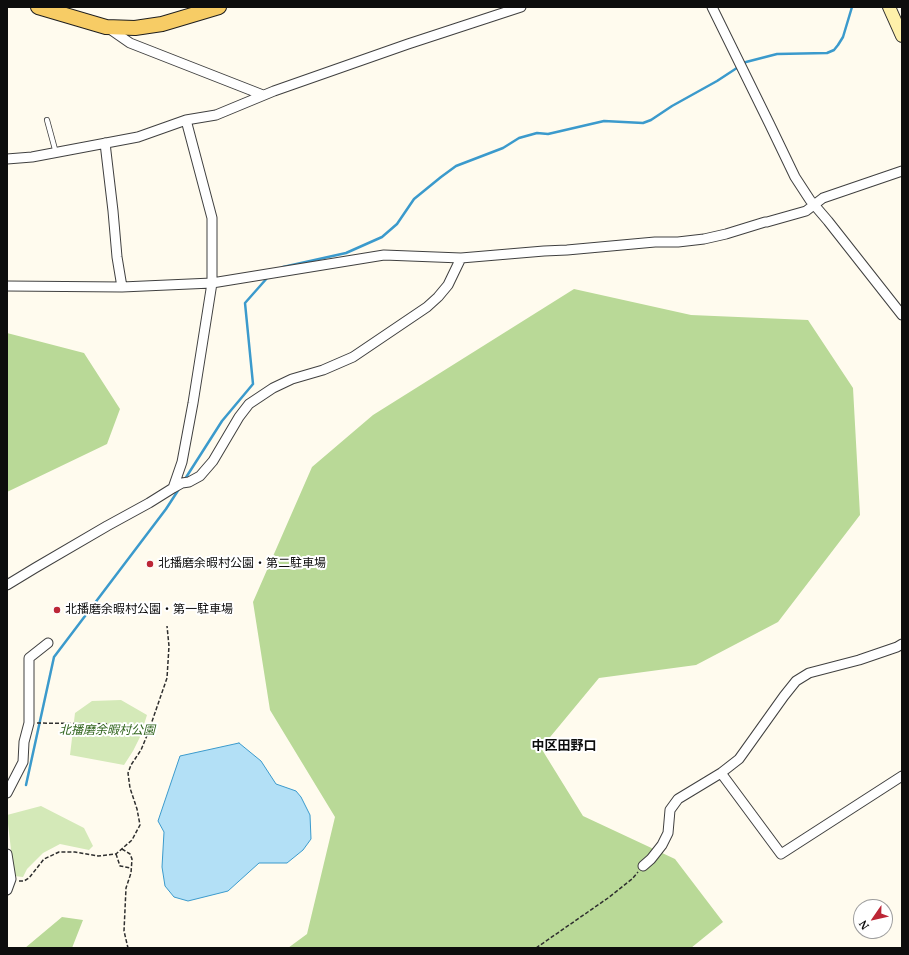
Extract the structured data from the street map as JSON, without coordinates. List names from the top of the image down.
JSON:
{
  "districts": ["中区田野口"],
  "parks": ["北播磨余暇村公園"],
  "places": ["北播磨余暇村公園・第二駐車場", "北播磨余暇村公園・第一駐車場"],
  "north": "bottom left"
}
